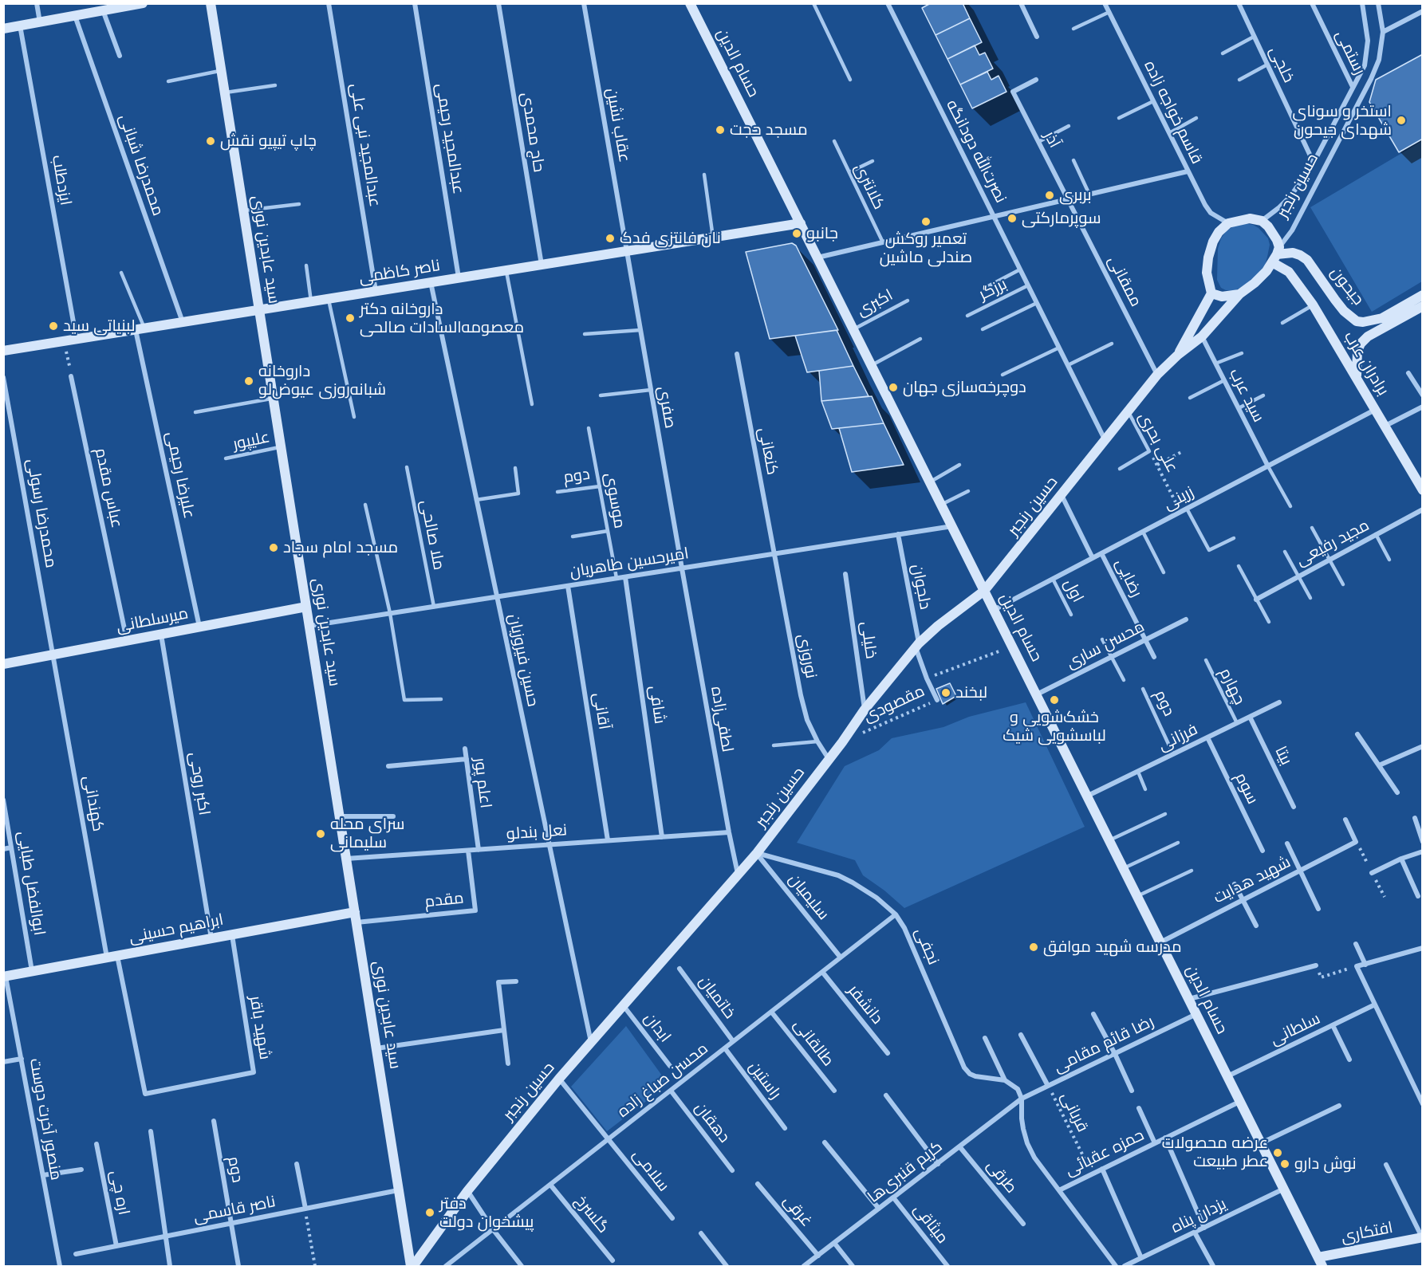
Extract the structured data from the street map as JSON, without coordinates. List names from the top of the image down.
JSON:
{
  "streets": {
    "main road": [
      "حسام الدین",
      "حسین رنجبر",
      "سید عابدین نوری",
      "ناصر کاظمی",
      "جیحون",
      "برادران عرب",
      "میرسلطانی",
      "ابراهیم حسینی",
      "افتکاری"
    ],
    "street": [
      "رستمی",
      "خلجی",
      "قاسم خواجه زاده",
      "عقاب نشین",
      "حاج محمدی",
      "عبدالمجید رحیمی",
      "آذر",
      "عبدالمجید نبی علی",
      "نصرت‌الله دودانگه",
      "محمدرضا شبانی",
      "ایزدطلب",
      "ممقانی",
      "سید عرب",
      "صفری",
      "کنعانی",
      "علیرضا رحیمی",
      "دوم",
      "عباس مقدم",
      "زرینی",
      "محمدرضا رسولی",
      "مجید رفیعی",
      "امیرحسین طاهریان",
      "رضایی",
      "دلجوان",
      "خلیلی",
      "محسن ساری",
      "نوروزی",
      "حسین فیروزیان",
      "مقصودی",
      "شافی",
      "آقانی",
      "لطفی‌زاده",
      "فرزانی",
      "بیتا",
      "اعلم پور",
      "اکبر روحی",
      "سوم",
      "کهندانی",
      "نعل بندلو",
      "شهید هدایت",
      "ابوالفضل طبایی",
      "سلیمیان",
      "مقدم",
      "نجفی",
      "خاتمیان",
      "دانشفر",
      "شهید باقر",
      "ابدان",
      "سلطانی",
      "طالقانی",
      "رضا قائم مقامی",
      "محسن صباغ زاده",
      "راستین",
      "منصور آخرت دوست",
      "دهقان",
      "حمزه عقبائی",
      "سلامی",
      "کریم قنبری‌ها",
      "طرقی",
      "اره چی",
      "ناصر قاسمی",
      "غرقی",
      "گلسرخ",
      "یزدان پناه",
      "میثاقی"
    ],
    "lane": [
      "کلانتری",
      "برزگر",
      "اکبری",
      "علیپور",
      "علی بحری",
      "موسوی",
      "ملا صالحی",
      "اول",
      "چهارم"
    ],
    "path": ["قربانی"]
  },
  "crossings": [
    ["رستمی", "حسین رنجبر"],
    ["حسام الدین", "حسین رنجبر"],
    ["حسام الدین", "ناصر کاظمی"],
    ["حسام الدین", "اکبری"],
    ["حسام الدین", "زرینی"],
    ["حسام الدین", "امیرحسین طاهریان"],
    ["حسام الدین", "محسن ساری"],
    ["حسام الدین", "مقصودی"],
    ["حسام الدین", "فرزانی"],
    ["حسام الدین", "شهید هدایت"],
    ["حسام الدین", "سلطانی"],
    ["حسام الدین", "رضا قائم مقامی"],
    ["حسام الدین", "حمزه عقبائی"],
    ["حسام الدین", "یزدان پناه"],
    ["حسام الدین", "افتکاری"],
    ["خلجی", "حسین رنجبر"],
    ["قاسم خواجه زاده", "حسین رنجبر"],
    ["قاسم خواجه زاده", "جیحون"],
    ["قاسم خواجه زاده", "برادران عرب"],
    ["عقاب نشین", "ناصر کاظمی"],
    ["عقاب نشین", "صفری"],
    ["حاج محمدی", "ناصر کاظمی"],
    ["عبدالمجید رحیمی", "ناصر کاظمی"],
    ["آذر", "ممقانی"],
    ["عبدالمجید نبی علی", "ناصر کاظمی"],
    ["نصرت‌الله دودانگه", "حسین رنجبر"],
    ["نصرت‌الله دودانگه", "برزگر"],
    ["محمدرضا شبانی", "ناصر کاظمی"],
    ["ایزدطلب", "ناصر کاظمی"],
    ["حسین رنجبر", "سید عابدین نوری"],
    ["حسین رنجبر", "ممقانی"],
    ["حسین رنجبر", "جیحون"],
    ["حسین رنجبر", "برادران عرب"],
    ["حسین رنجبر", "سید عرب"],
    ["حسین رنجبر", "علی بحری"],
    ["حسین رنجبر", "دلجوان"],
    ["حسین رنجبر", "خلیلی"],
    ["حسین رنجبر", "نوروزی"],
    ["حسین رنجبر", "حسین فیروزیان"],
    ["حسین رنجبر", "مقصودی"],
    ["حسین رنجبر", "لطفی‌زاده"],
    ["حسین رنجبر", "سلیمیان"],
    ["حسین رنجبر", "نجفی"],
    ["حسین رنجبر", "ابدان"],
    ["حسین رنجبر", "سلامی"],
    ["سید عابدین نوری", "ناصر کاظمی"],
    ["سید عابدین نوری", "علیپور"],
    ["سید عابدین نوری", "امیرحسین طاهریان"],
    ["سید عابدین نوری", "میرسلطانی"],
    ["سید عابدین نوری", "نعل بندلو"],
    ["سید عابدین نوری", "مقدم"],
    ["سید عابدین نوری", "ابراهیم حسینی"],
    ["سید عابدین نوری", "ناصر قاسمی"],
    ["ناصر کاظمی", "صفری"],
    ["ناصر کاظمی", "علیرضا رحیمی"],
    ["ناصر کاظمی", "حسین فیروزیان"],
    ["جیحون", "برادران عرب"],
    ["برادران عرب", "زرینی"],
    ["سید عرب", "زرینی"],
    ["صفری", "امیرحسین طاهریان"],
    ["صفری", "لطفی‌زاده"],
    ["علی بحری", "زرینی"],
    ["کنعانی", "امیرحسین طاهریان"],
    ["کنعانی", "نوروزی"],
    ["علیرضا رحیمی", "میرسلطانی"],
    ["دوم", "موسوی"],
    ["دوم", "فرزانی"],
    ["دوم", "ناصر قاسمی"],
    ["عباس مقدم", "میرسلطانی"],
    ["زرینی", "رضایی"],
    ["زرینی", "اول"],
    ["موسوی", "امیرحسین طاهریان"],
    ["محمدرضا رسولی", "میرسلطانی"],
    ["محمدرضا رسولی", "کهندانی"],
    ["ملا صالحی", "امیرحسین طاهریان"],
    ["امیرحسین طاهریان", "دلجوان"],
    ["امیرحسین طاهریان", "نوروزی"],
    ["امیرحسین طاهریان", "حسین فیروزیان"],
    ["امیرحسین طاهریان", "شافی"],
    ["امیرحسین طاهریان", "آقانی"],
    ["امیرحسین طاهریان", "لطفی‌زاده"],
    ["رضایی", "محسن ساری"],
    ["دلجوان", "مقصودی"],
    ["میرسلطانی", "اکبر روحی"],
    ["میرسلطانی", "کهندانی"],
    ["حسین فیروزیان", "نعل بندلو"],
    ["چهارم", "فرزانی"],
    ["شافی", "نعل بندلو"],
    ["آقانی", "نعل بندلو"],
    ["لطفی‌زاده", "نعل بندلو"],
    ["فرزانی", "بیتا"],
    ["فرزانی", "سوم"],
    ["اعلم پور", "نعل بندلو"],
    ["اکبر روحی", "ابراهیم حسینی"],
    ["کهندانی", "ابراهیم حسینی"],
    ["نعل بندلو", "مقدم"],
    ["ابوالفضل طبایی", "ابراهیم حسینی"],
    ["سلیمیان", "نجفی"],
    ["سلیمیان", "محسن صباغ زاده"],
    ["ابراهیم حسینی", "شهید باقر"],
    ["ابراهیم حسینی", "منصور آخرت دوست"],
    ["نجفی", "محسن صباغ زاده"],
    ["خاتمیان", "محسن صباغ زاده"],
    ["دانشفر", "محسن صباغ زاده"],
    ["طالقانی", "محسن صباغ زاده"],
    ["رضا قائم مقامی", "قربانی"],
    ["رضا قائم مقامی", "کریم قنبری‌ها"],
    ["محسن صباغ زاده", "راستین"],
    ["محسن صباغ زاده", "دهقان"],
    ["محسن صباغ زاده", "سلامی"],
    ["محسن صباغ زاده", "گلسرخ"],
    ["قربانی", "حمزه عقبائی"],
    ["کریم قنبری‌ها", "طرقی"],
    ["کریم قنبری‌ها", "غرقی"],
    ["کریم قنبری‌ها", "میثاقی"],
    ["اره چی", "ناصر قاسمی"]
  ],
  "places": [
    "استخر و سونای شهدای جیحون",
    "مسجد حجت",
    "چاپ تیپیو نقش",
    "بربری",
    "سوپرمارکتی",
    "تعمیر روکش صندلی ماشین",
    "جانبو",
    "نان فانتزی فدک",
    "داروخانه دکتر معصومه‌السادات صالحی",
    "لبنیاتی سید",
    "داروخانه شبانه‌روزی عیوض‌لو",
    "دوچرخه‌سازی جهان",
    "مسجد امام سجاد",
    "لبخند",
    "خشک‌شویی و لباسشویی شیک",
    "سرای محله سلیمانی",
    "مدرسه شهید موافق",
    "عرضه محصولات عطر طبیعت",
    "نوش دارو",
    "دفتر پیشخوان دولت"
  ]
}
